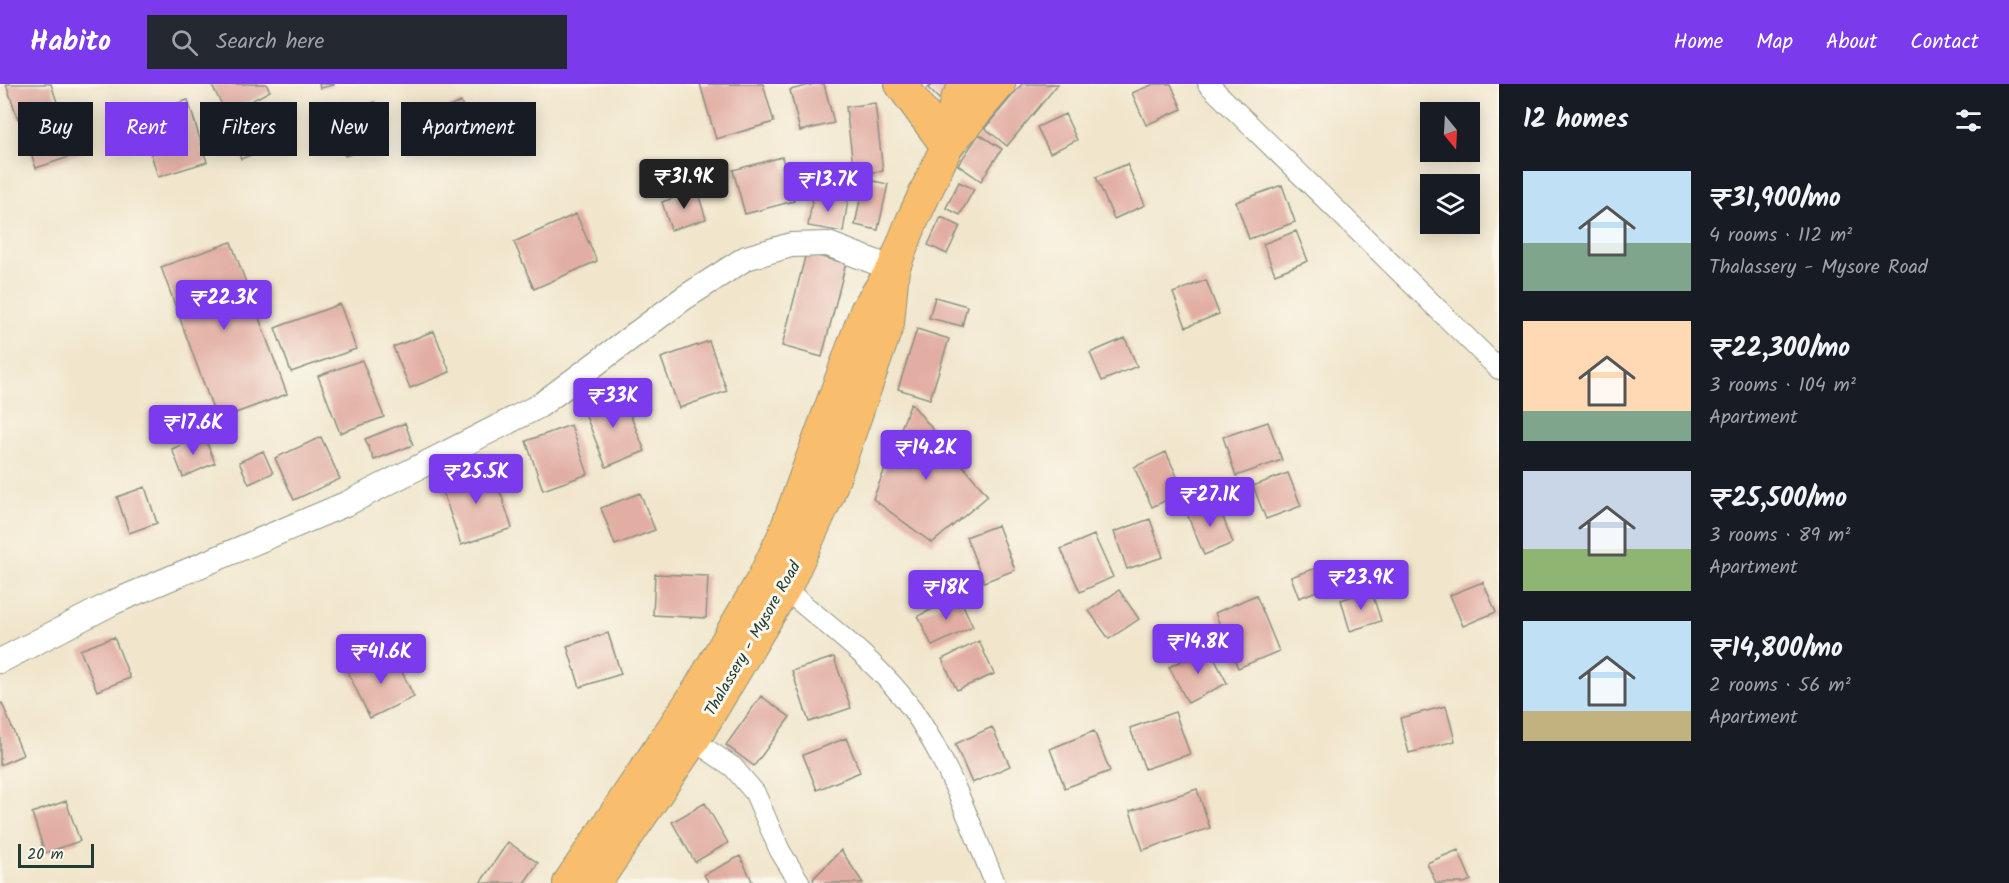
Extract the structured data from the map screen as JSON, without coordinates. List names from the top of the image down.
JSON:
{
  "streets": {
    "main road": ["Thalassery - Mysore Road"]
  },
  "scale_bar": "20 m",
  "north": "bottom",
  "page": {
    "header": "Habito",
    "search": "Search here",
    "nav": [
      "Home",
      "Map",
      "About",
      "Contact"
    ],
    "heading": "12 homes",
    "chip": [
      "Buy",
      "Rent",
      "Filters",
      "New",
      "Apartment"
    ],
    "list": [
      {
        "name": "₹31,900/mo",
        "note": "4 rooms · 112 m² · Thalassery - Mysore Road"
      },
      {
        "name": "₹22,300/mo",
        "note": "3 rooms · 104 m² · Apartment"
      },
      {
        "name": "₹25,500/mo",
        "note": "3 rooms · 89 m² · Apartment"
      },
      {
        "name": "₹14,800/mo",
        "note": "2 rooms · 56 m² · Apartment"
      }
    ],
    "price": [
      "₹31.9K",
      "₹13.7K",
      "₹22.3K",
      "₹33K",
      "₹17.6K",
      "₹14.2K",
      "₹25.5K",
      "₹27.1K",
      "₹23.9K",
      "₹18K",
      "₹14.8K",
      "₹41.6K"
    ],
    "scale": "20 m"
  }
}
